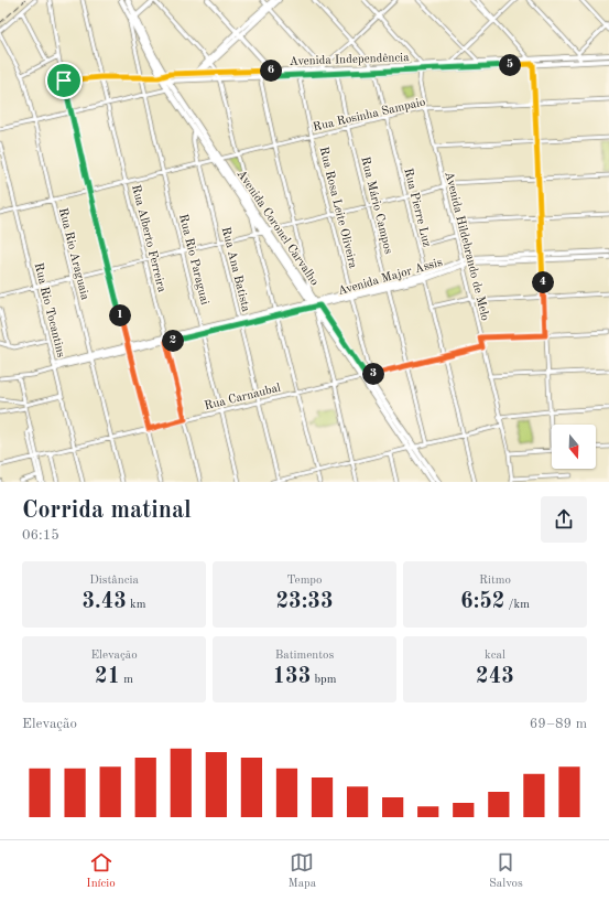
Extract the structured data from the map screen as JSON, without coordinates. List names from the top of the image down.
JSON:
{
  "streets": {
    "main road": ["Avenida Coronel Carvalho"],
    "street": [
      "Avenida Independência",
      "Rua Rosinha Sampaio",
      "Rua Mário Campos",
      "Rua Rosa Leite Oliveira",
      "Rua Pierre Luz",
      "Rua Alberto Ferreira",
      "Avenida Hildebrando de Melo",
      "Rua Rio Araguaia",
      "Rua Rio Paraguai",
      "Rua Ana Batista",
      "Avenida Major Assis",
      "Rua Rio Tocantins",
      "Rua Carnaubal"
    ]
  },
  "crossings": [
    ["Avenida Independência", "Rua Mário Campos"],
    ["Avenida Independência", "Rua Rosa Leite Oliveira"],
    ["Avenida Independência", "Rua Pierre Luz"],
    ["Avenida Independência", "Avenida Coronel Carvalho"],
    ["Avenida Independência", "Rua Alberto Ferreira"],
    ["Avenida Independência", "Avenida Hildebrando de Melo"],
    ["Avenida Independência", "Rua Rio Paraguai"],
    ["Rua Rosinha Sampaio", "Rua Mário Campos"],
    ["Rua Rosinha Sampaio", "Rua Rosa Leite Oliveira"],
    ["Rua Rosinha Sampaio", "Rua Pierre Luz"],
    ["Rua Rosinha Sampaio", "Avenida Coronel Carvalho"],
    ["Rua Rosinha Sampaio", "Rua Alberto Ferreira"],
    ["Rua Rosinha Sampaio", "Avenida Hildebrando de Melo"],
    ["Rua Rosinha Sampaio", "Rua Rio Araguaia"],
    ["Rua Rosinha Sampaio", "Rua Rio Paraguai"],
    ["Rua Rosinha Sampaio", "Rua Ana Batista"],
    ["Rua Rosinha Sampaio", "Rua Rio Tocantins"],
    ["Rua Mário Campos", "Avenida Major Assis"],
    ["Rua Mário Campos", "Rua Carnaubal"],
    ["Rua Rosa Leite Oliveira", "Avenida Coronel Carvalho"],
    ["Rua Rosa Leite Oliveira", "Avenida Major Assis"],
    ["Rua Rosa Leite Oliveira", "Rua Carnaubal"],
    ["Rua Pierre Luz", "Avenida Major Assis"],
    ["Rua Pierre Luz", "Rua Carnaubal"],
    ["Avenida Coronel Carvalho", "Rua Rio Paraguai"],
    ["Avenida Coronel Carvalho", "Rua Ana Batista"],
    ["Avenida Coronel Carvalho", "Avenida Major Assis"],
    ["Avenida Coronel Carvalho", "Rua Carnaubal"],
    ["Rua Alberto Ferreira", "Avenida Major Assis"],
    ["Rua Alberto Ferreira", "Rua Carnaubal"],
    ["Avenida Hildebrando de Melo", "Avenida Major Assis"],
    ["Avenida Hildebrando de Melo", "Rua Carnaubal"],
    ["Rua Rio Araguaia", "Avenida Major Assis"],
    ["Rua Rio Araguaia", "Rua Carnaubal"],
    ["Rua Rio Paraguai", "Avenida Major Assis"],
    ["Rua Rio Paraguai", "Rua Carnaubal"],
    ["Rua Ana Batista", "Avenida Major Assis"],
    ["Rua Ana Batista", "Rua Carnaubal"],
    ["Avenida Major Assis", "Rua Rio Tocantins"],
    ["Rua Rio Tocantins", "Rua Carnaubal"]
  ],
  "north": "bottom",
  "page": {
    "pins": [
      "5",
      "6",
      "4",
      "1",
      "2",
      "3"
    ],
    "heading": ["Corrida matinal", "06:15"],
    "stats": [
      ["Distância", "3.43 km"],
      ["Tempo", "23:33"],
      ["Ritmo", "6:52 /km"],
      ["Elevação", "21 m"],
      ["Batimentos", "133 bpm"],
      ["kcal", "243"]
    ],
    "chart": ["Elevação", "69–89 m"],
    "tabs": ["Início", "Mapa", "Salvos"]
  }
}
